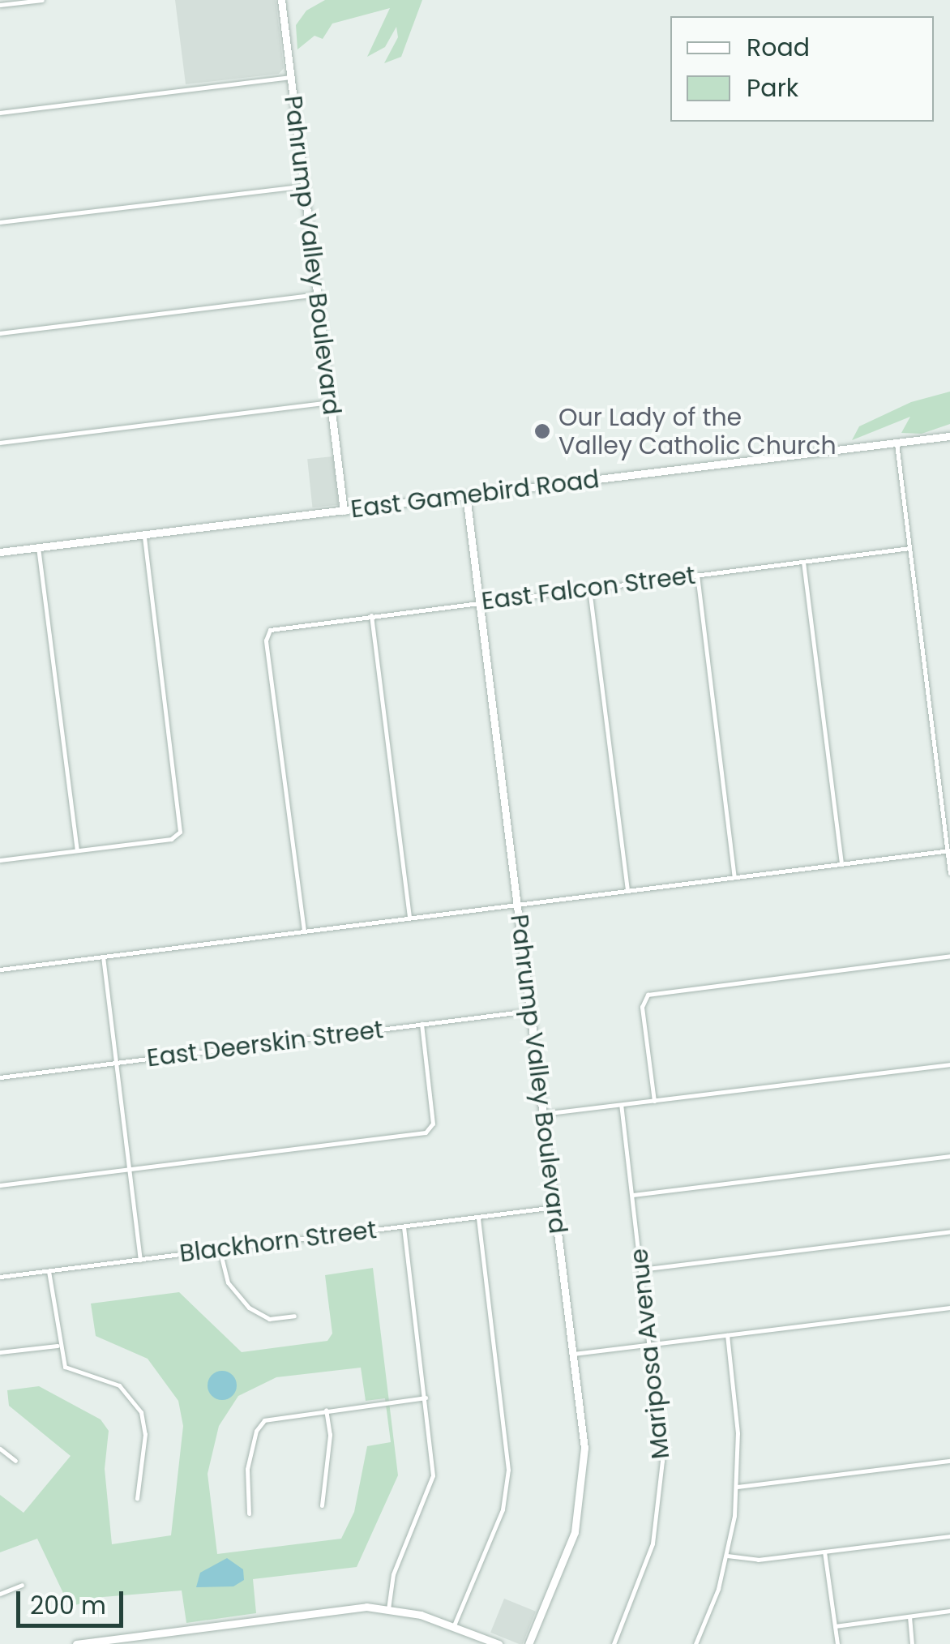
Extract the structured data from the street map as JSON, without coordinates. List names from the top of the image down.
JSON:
{
  "streets": {
    "main road": ["Pahrump Valley Boulevard", "East Gamebird Road"],
    "street": [
      "East Falcon Street",
      "East Deerskin Street",
      "Blackhorn Street",
      "Mariposa Avenue"
    ]
  },
  "crossings": [
    ["Pahrump Valley Boulevard", "East Gamebird Road"],
    ["Pahrump Valley Boulevard", "East Falcon Street"],
    ["Pahrump Valley Boulevard", "East Deerskin Street"],
    ["Pahrump Valley Boulevard", "Blackhorn Street"]
  ],
  "places": ["Our Lady of the Valley Catholic Church"],
  "legend": ["Road", "Park"],
  "scale_bar": "200 m"
}
